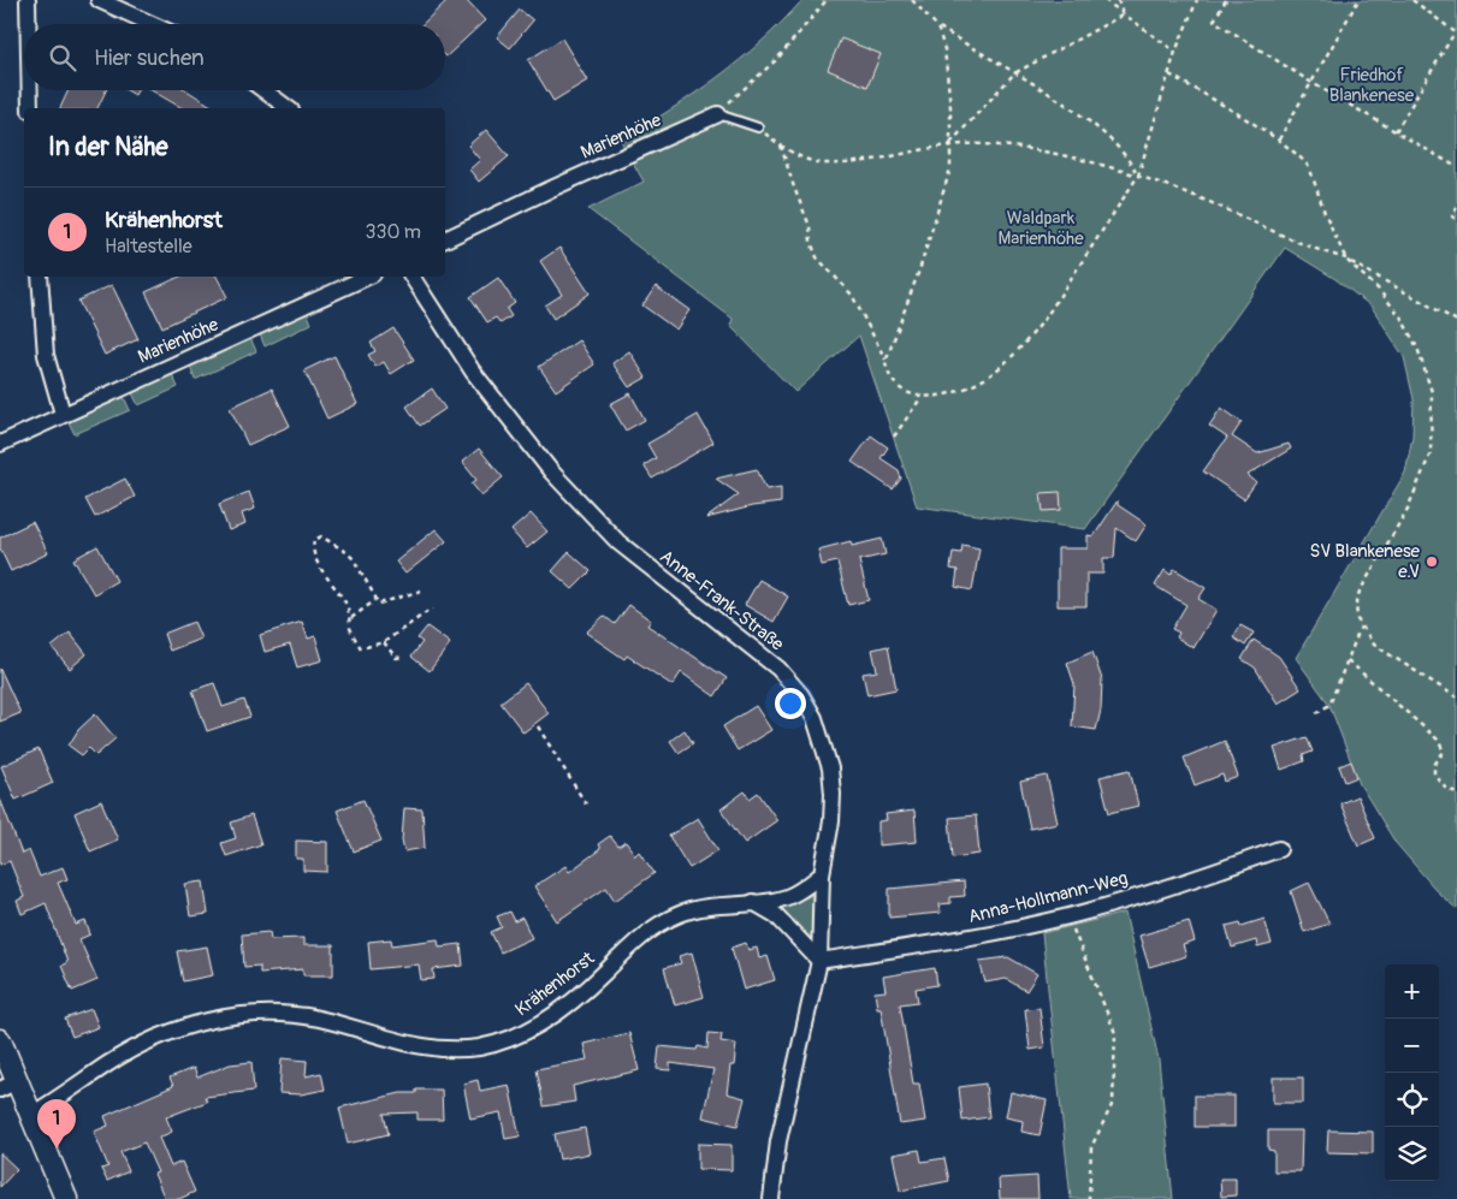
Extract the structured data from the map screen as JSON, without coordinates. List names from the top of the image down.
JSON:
{
  "streets": {
    "street": [
      "Marienhöhe",
      "Anne-Frank-Straße",
      "Anna-Hollmann-Weg",
      "Krähenhorst"
    ]
  },
  "crossings": [
    ["Anne-Frank-Straße", "Anna-Hollmann-Weg"],
    ["Anne-Frank-Straße", "Krähenhorst"]
  ],
  "parks": ["Friedhof Blankenese", "Waldpark Marienhöhe"],
  "places": ["SV Blankenese e.V"],
  "page": {
    "search": "Hier suchen",
    "heading": "In der Nähe",
    "list": [
      {
        "mark": "1",
        "name": "Krähenhorst",
        "note": "Haltestelle",
        "value": "330 m"
      }
    ],
    "map_buttons": ["+", "−"],
    "pins": "1"
  }
}
